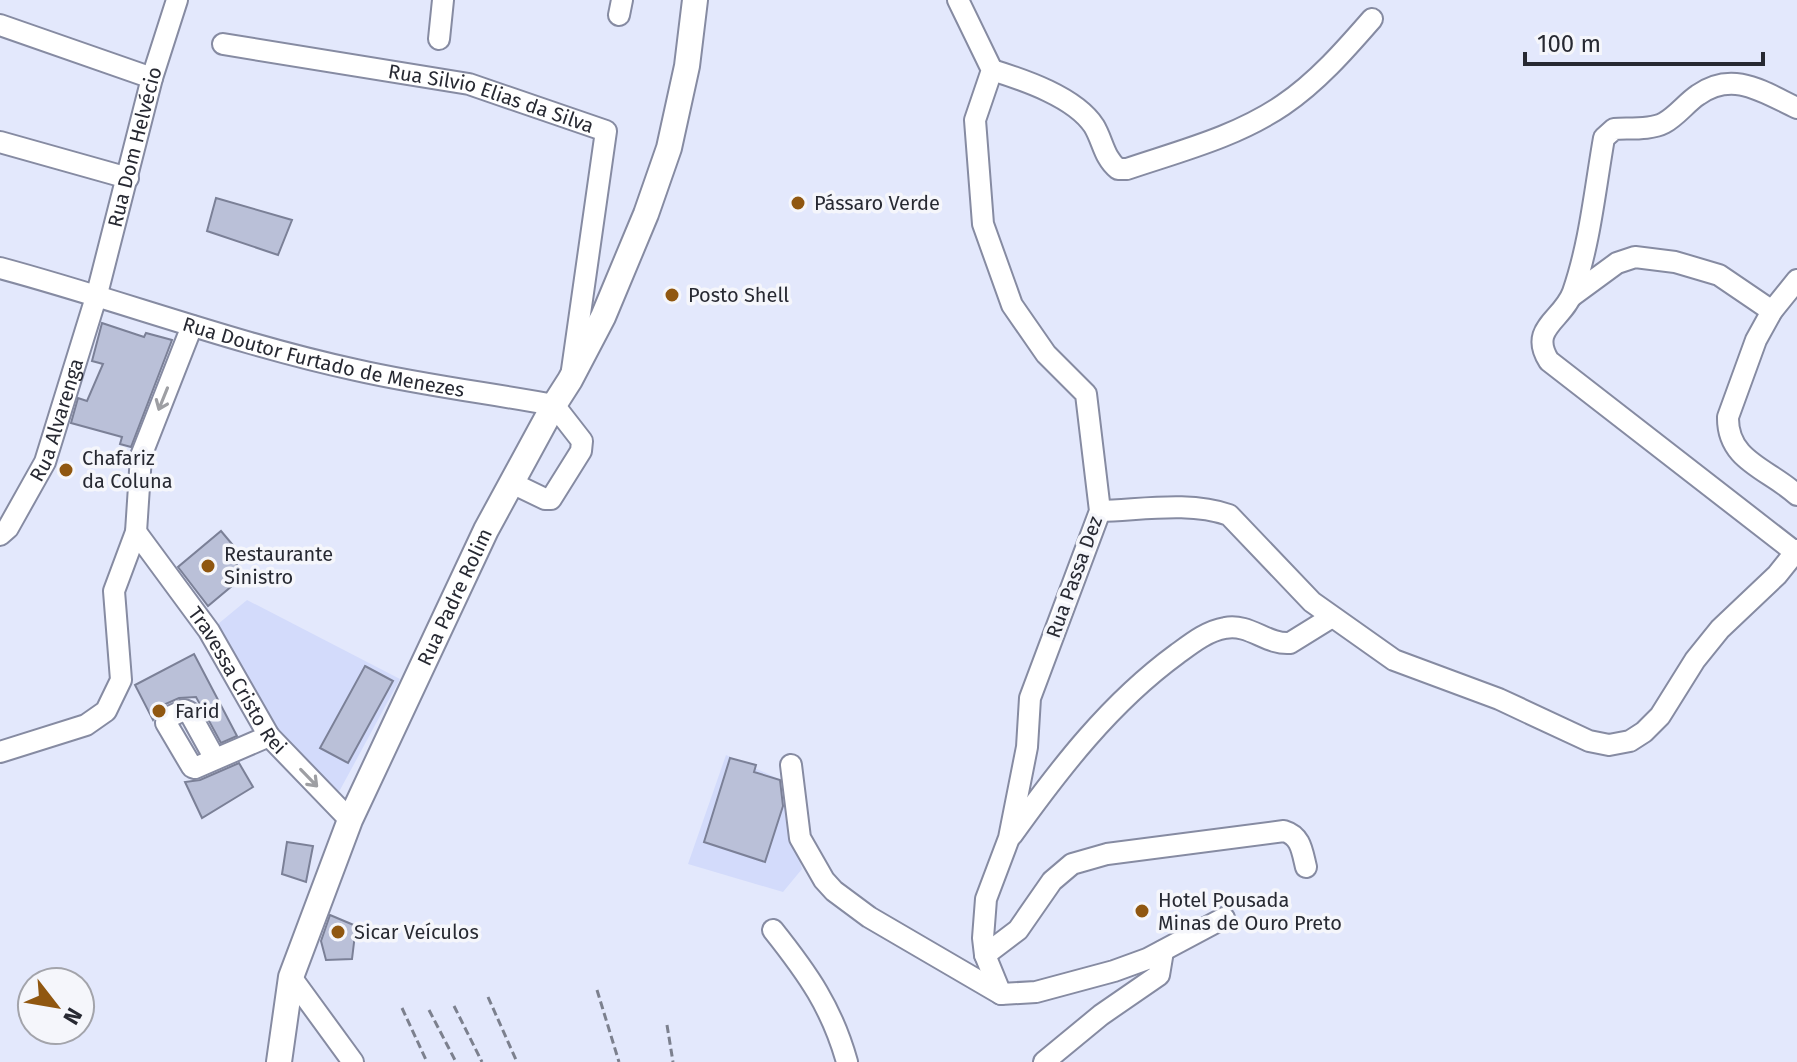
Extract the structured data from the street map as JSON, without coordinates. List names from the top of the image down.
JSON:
{
  "streets": {
    "main road": ["Rua Padre Rolim"],
    "street": [
      "Rua Silvio Elias da Silva",
      "Rua Dom Helvécio",
      "Rua Doutor Furtado de Menezes",
      "Rua Alvarenga",
      "Rua Passa Dez",
      "Travessa Cristo Rei"
    ]
  },
  "crossings": [
    ["Rua Silvio Elias da Silva", "Rua Padre Rolim"],
    ["Rua Dom Helvécio", "Rua Doutor Furtado de Menezes"],
    ["Rua Dom Helvécio", "Rua Alvarenga"],
    ["Rua Doutor Furtado de Menezes", "Rua Alvarenga"],
    ["Rua Doutor Furtado de Menezes", "Rua Padre Rolim"],
    ["Rua Padre Rolim", "Travessa Cristo Rei"]
  ],
  "places": [
    "Pássaro Verde",
    "Posto Shell",
    "Chafariz da Coluna",
    "Restaurante Sinistro",
    "Farid",
    "Hotel Pousada Minas de Ouro Preto",
    "Sicar Veículos"
  ],
  "scale_bar": "100 m",
  "north": "bottom right"
}
